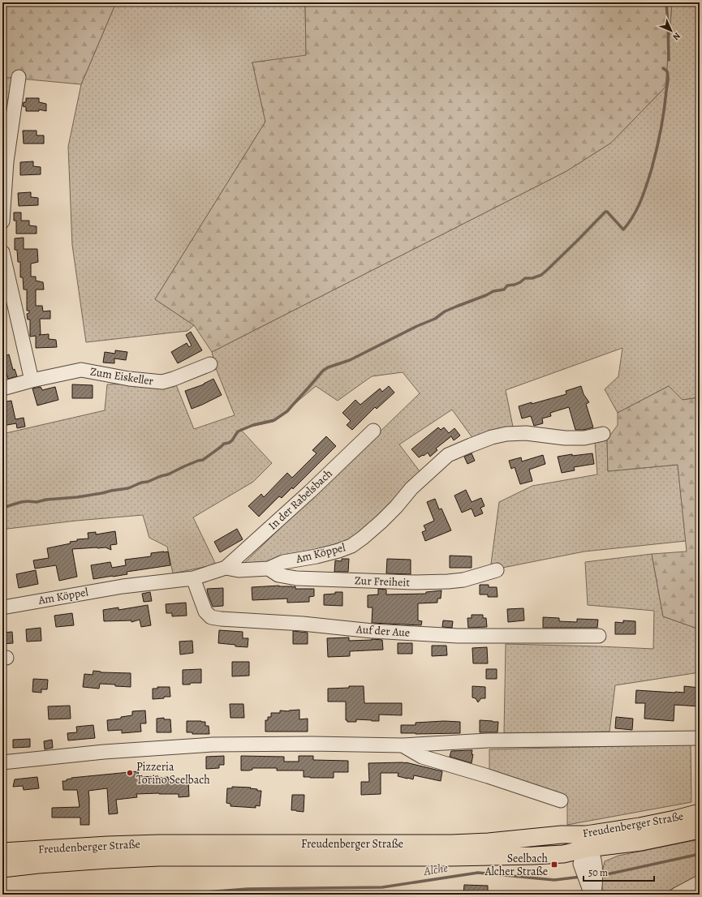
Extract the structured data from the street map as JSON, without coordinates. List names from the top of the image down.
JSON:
{
  "streets": {
    "main road": ["Freudenberger Straße"],
    "street": [
      "Zum Eiskeller",
      "In der Rabelsbach",
      "Am Köppel",
      "Zur Freiheit",
      "Auf der Aue"
    ]
  },
  "crossings": [
    ["In der Rabelsbach", "Am Köppel"],
    ["Am Köppel", "Zur Freiheit"],
    ["Am Köppel", "Auf der Aue"]
  ],
  "water": ["Alche"],
  "places": {
    "other": ["Pizzeria Torino Seelbach"],
    "transit": ["Seelbach Alcher Straße"]
  },
  "scale_bar": "50 m",
  "north": "bottom right"
}
